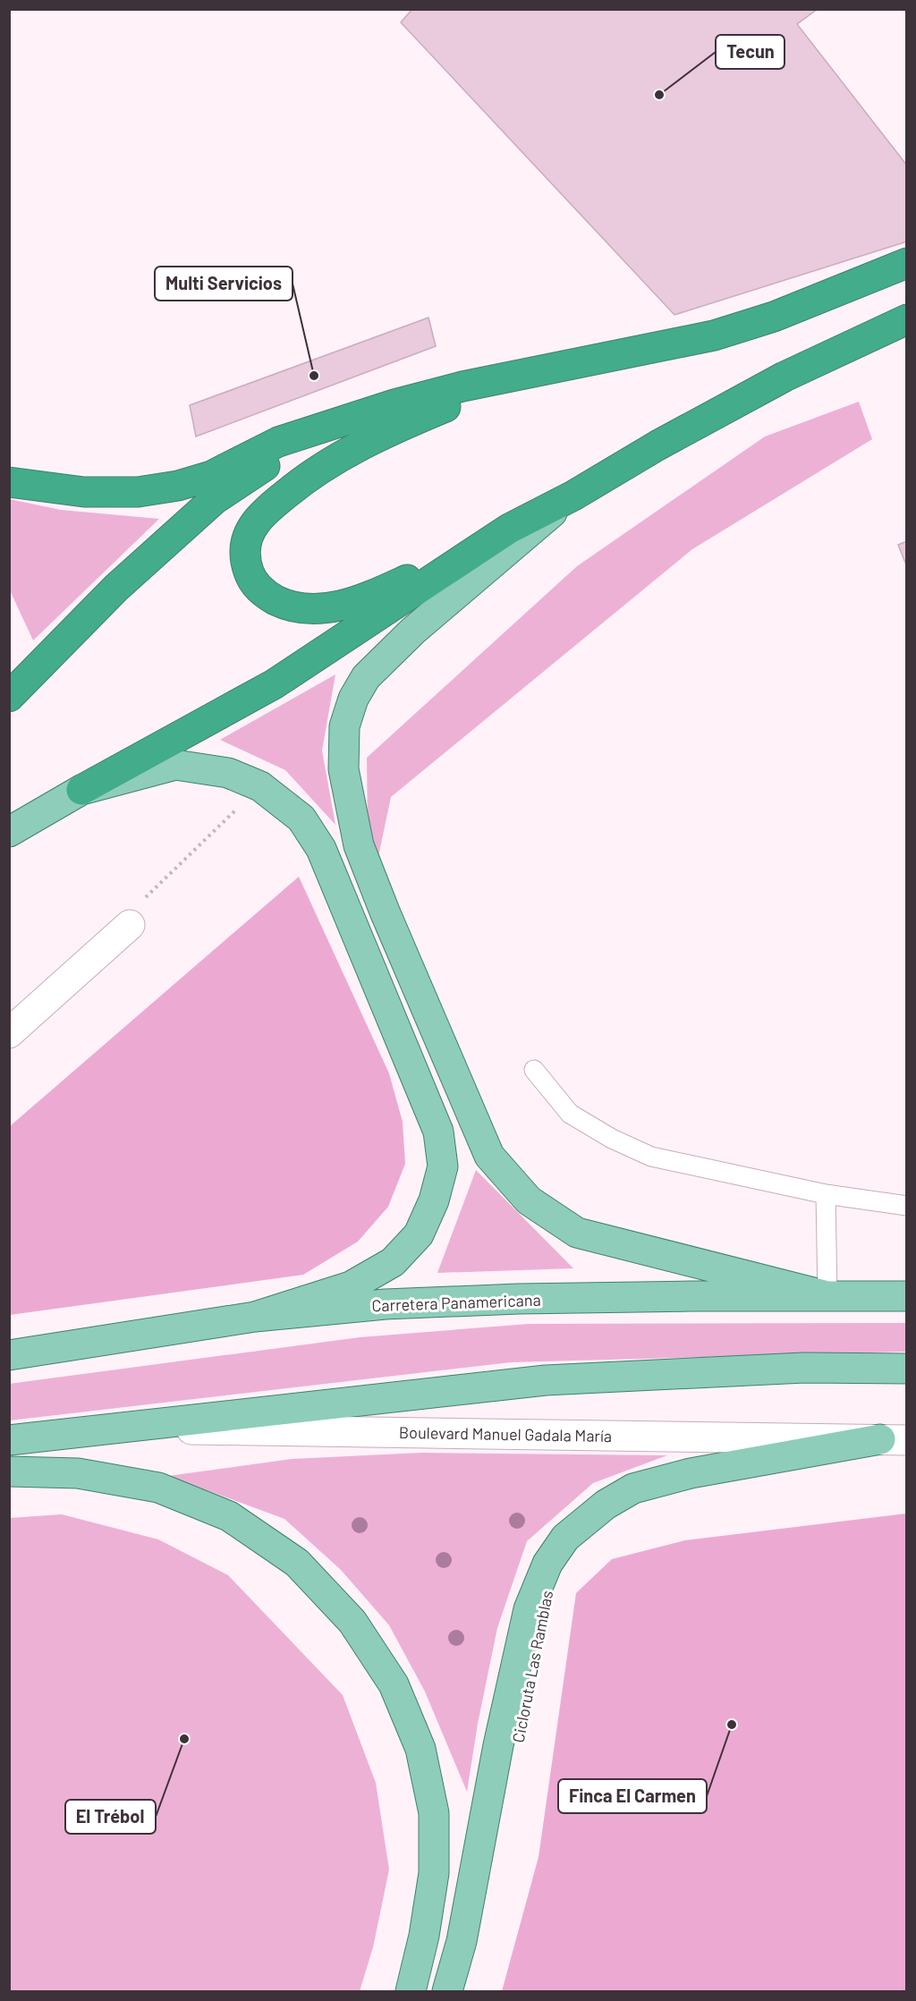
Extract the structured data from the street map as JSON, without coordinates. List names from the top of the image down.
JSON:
{
  "streets": {
    "main road": ["Carretera Panamericana"],
    "street": ["Boulevard Manuel Gadala María"]
  },
  "places": [
    "Tecun",
    "Multi Servicios",
    "Finca El Carmen",
    "El Trébol"
  ]
}
